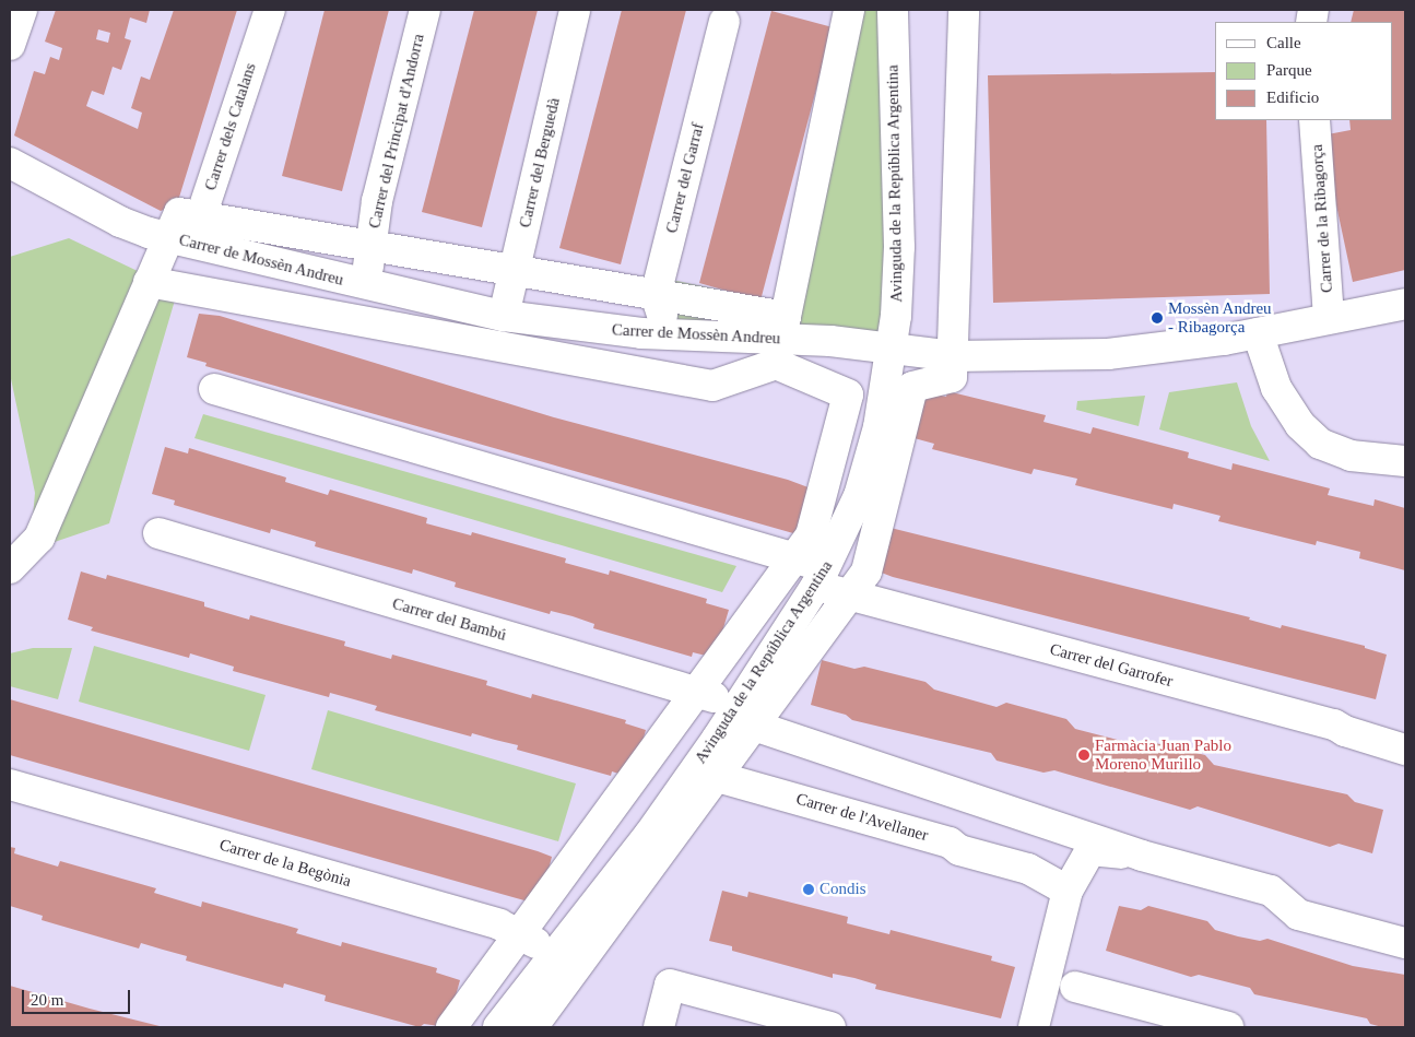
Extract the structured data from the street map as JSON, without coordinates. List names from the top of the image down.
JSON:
{
  "streets": {
    "street": [
      "Carrer dels Catalans",
      "Carrer del Principat d'Andorra",
      "Carrer del Berguedà",
      "Carrer del Garraf",
      "Avinguda de la República Argentina",
      "Carrer de la Ribagorça",
      "Carrer de Mossèn Andreu",
      "Carrer del Bambú",
      "Carrer del Garrofer",
      "Carrer de l'Avellaner",
      "Carrer de la Begònia"
    ]
  },
  "crossings": [
    ["Carrer dels Catalans", "Carrer de Mossèn Andreu"],
    ["Carrer del Principat d'Andorra", "Carrer de Mossèn Andreu"],
    ["Carrer del Berguedà", "Carrer de Mossèn Andreu"],
    ["Avinguda de la República Argentina", "Carrer de Mossèn Andreu"],
    ["Avinguda de la República Argentina", "Carrer del Bambú"],
    ["Avinguda de la República Argentina", "Carrer del Garrofer"],
    ["Avinguda de la República Argentina", "Carrer de l'Avellaner"],
    ["Avinguda de la República Argentina", "Carrer de la Begònia"],
    ["Carrer de la Ribagorça", "Carrer de Mossèn Andreu"]
  ],
  "places": ["Mossèn Andreu - Ribagorça", "Farmàcia Juan Pablo Moreno Murillo", "Condis"],
  "legend": ["Calle", "Parque", "Edificio"],
  "scale_bar": "20 m"
}
